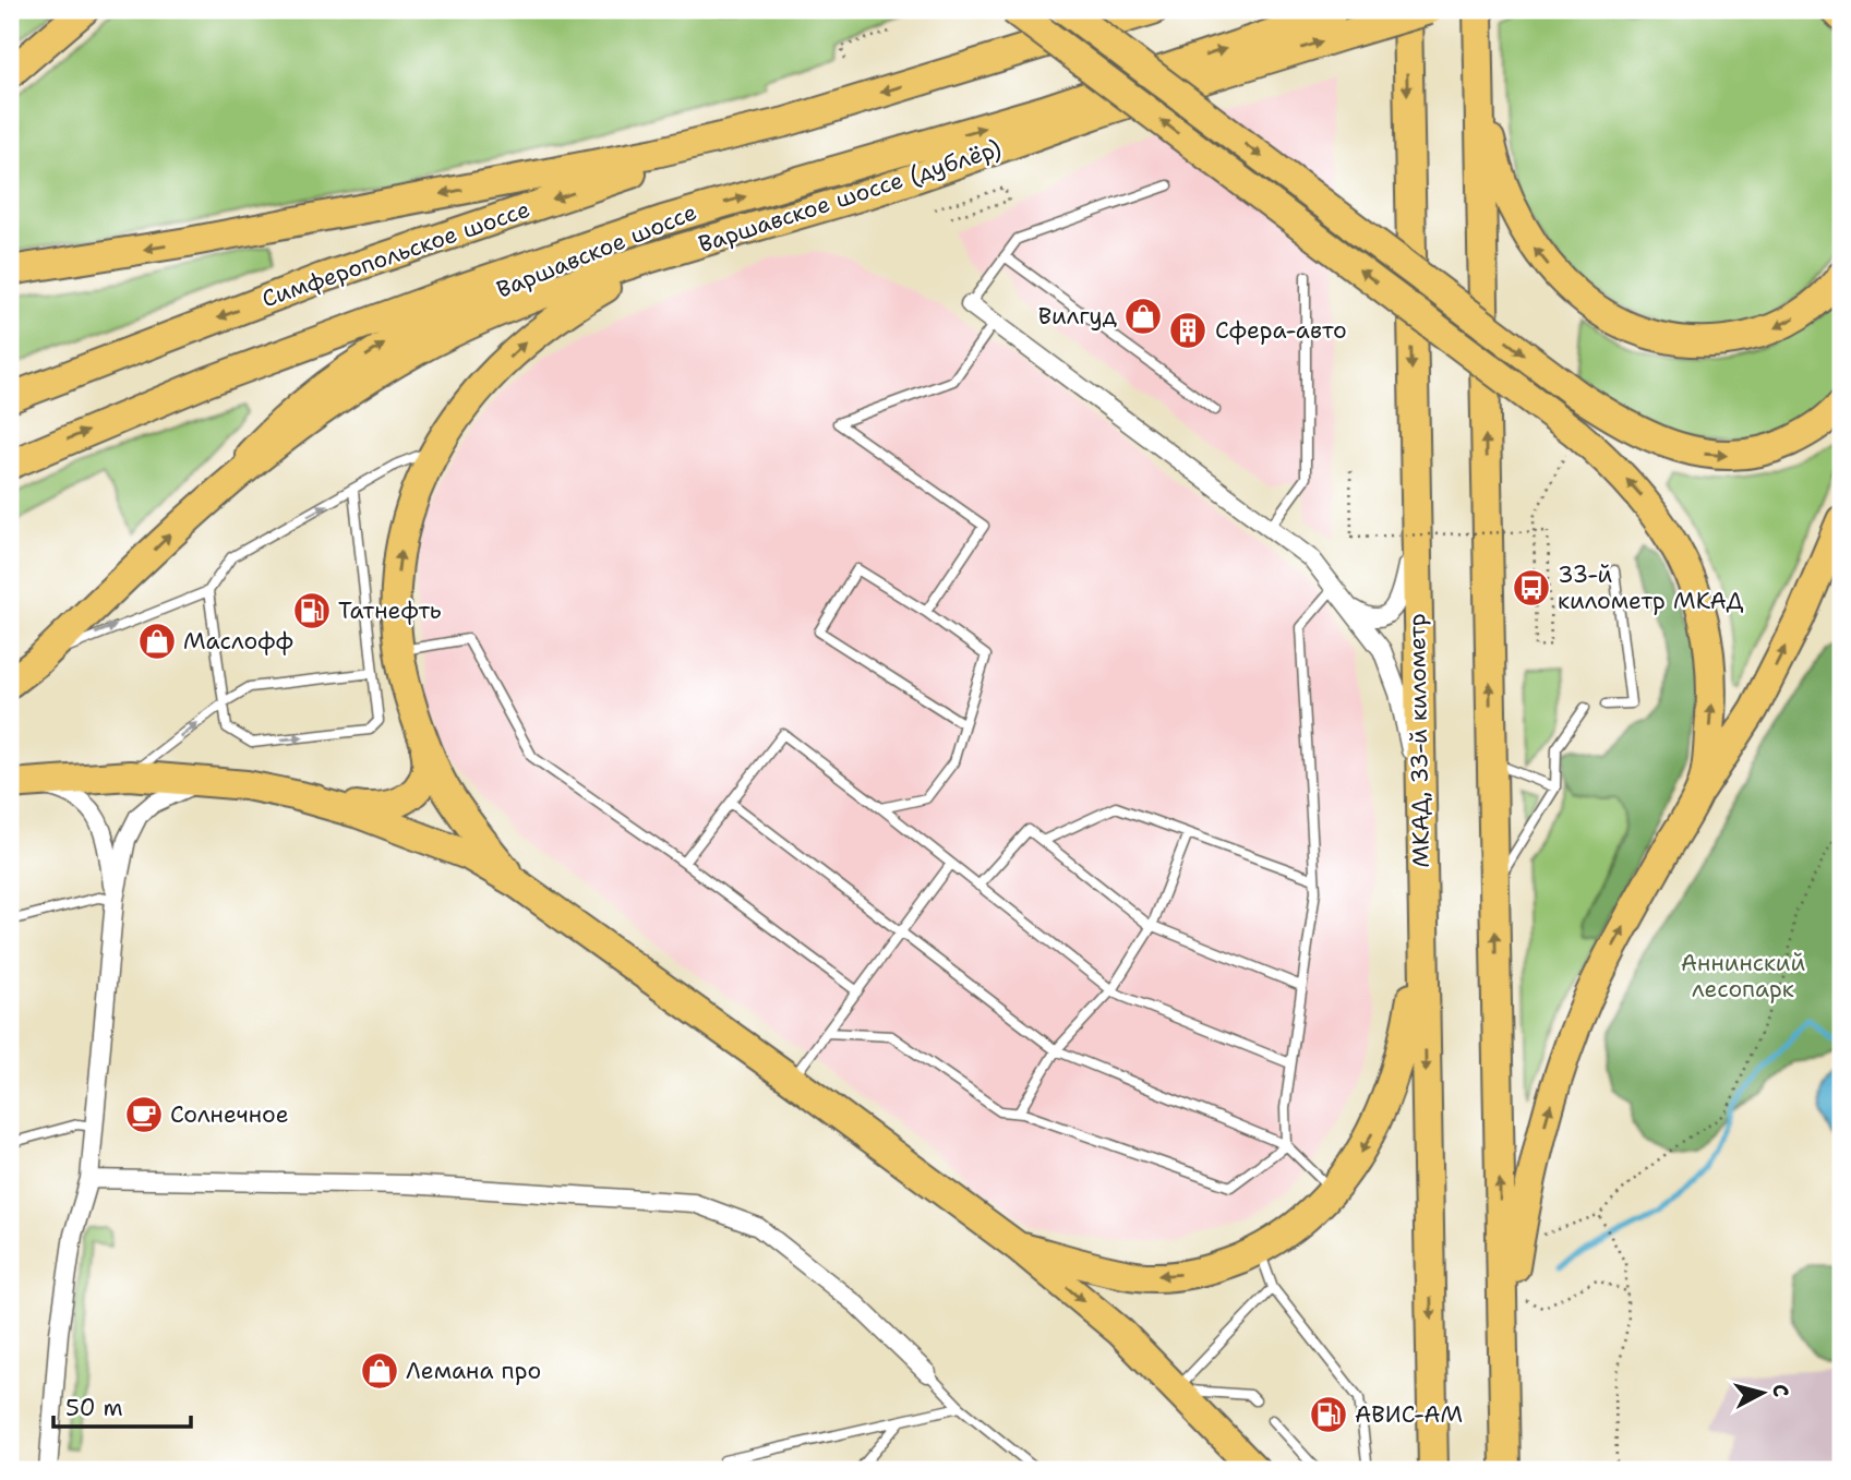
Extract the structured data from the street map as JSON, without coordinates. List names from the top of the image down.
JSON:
{
  "streets": {
    "main road": [
      "Варшавское шоссе (дублёр)",
      "Варшавское шоссе",
      "Симферопольское шоссе",
      "МКАД, 33-й километр"
    ]
  },
  "crossings": [
    ["Варшавское шоссе (дублёр)", "Варшавское шоссе"]
  ],
  "parks": ["Аннинский лесопарк"],
  "places": {
    "shop": ["Вилгуд", "Маслофф", "Лемана про"],
    "building": ["Сфера-авто"],
    "bus stop": ["33-й километр МКАД"],
    "fuel station": ["Татнефть", "АВИС-АМ"],
    "cafe": ["Солнечное"]
  },
  "scale_bar": "50 m",
  "north": "right"
}
